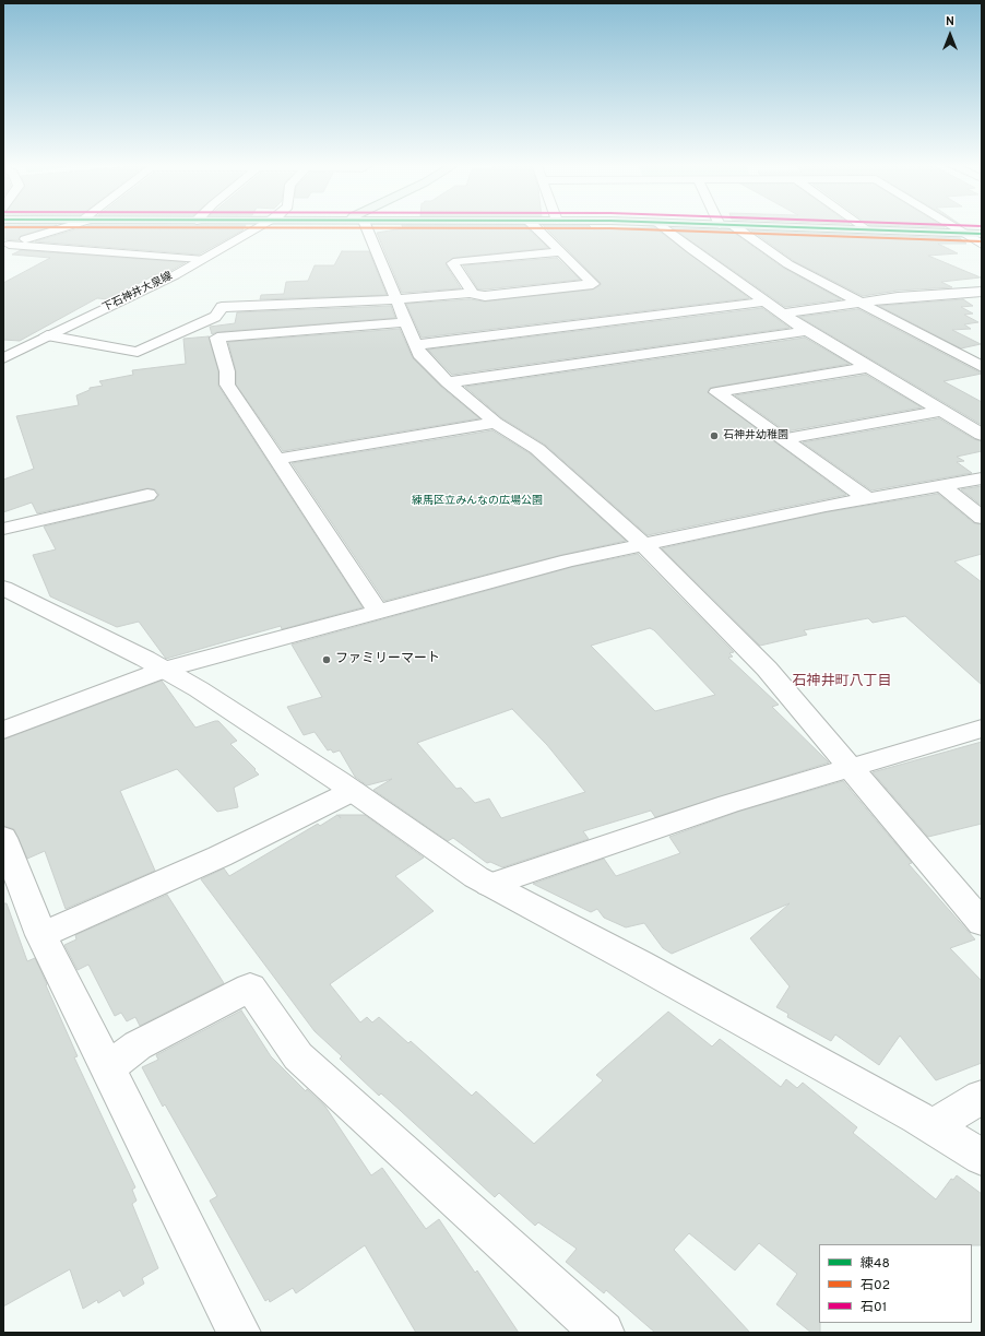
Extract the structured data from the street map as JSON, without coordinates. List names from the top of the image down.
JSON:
{
  "streets": {
    "street": ["下石神井大泉線"]
  },
  "districts": ["石神井町八丁目"],
  "parks": ["練馬区立みんなの広場公園"],
  "places": ["石神井幼稚園", "ファミリーマート"],
  "lines": ["transit line 練48", "transit line 石02"],
  "legend": ["練48", "石02", "石01"],
  "north": "top"
}
